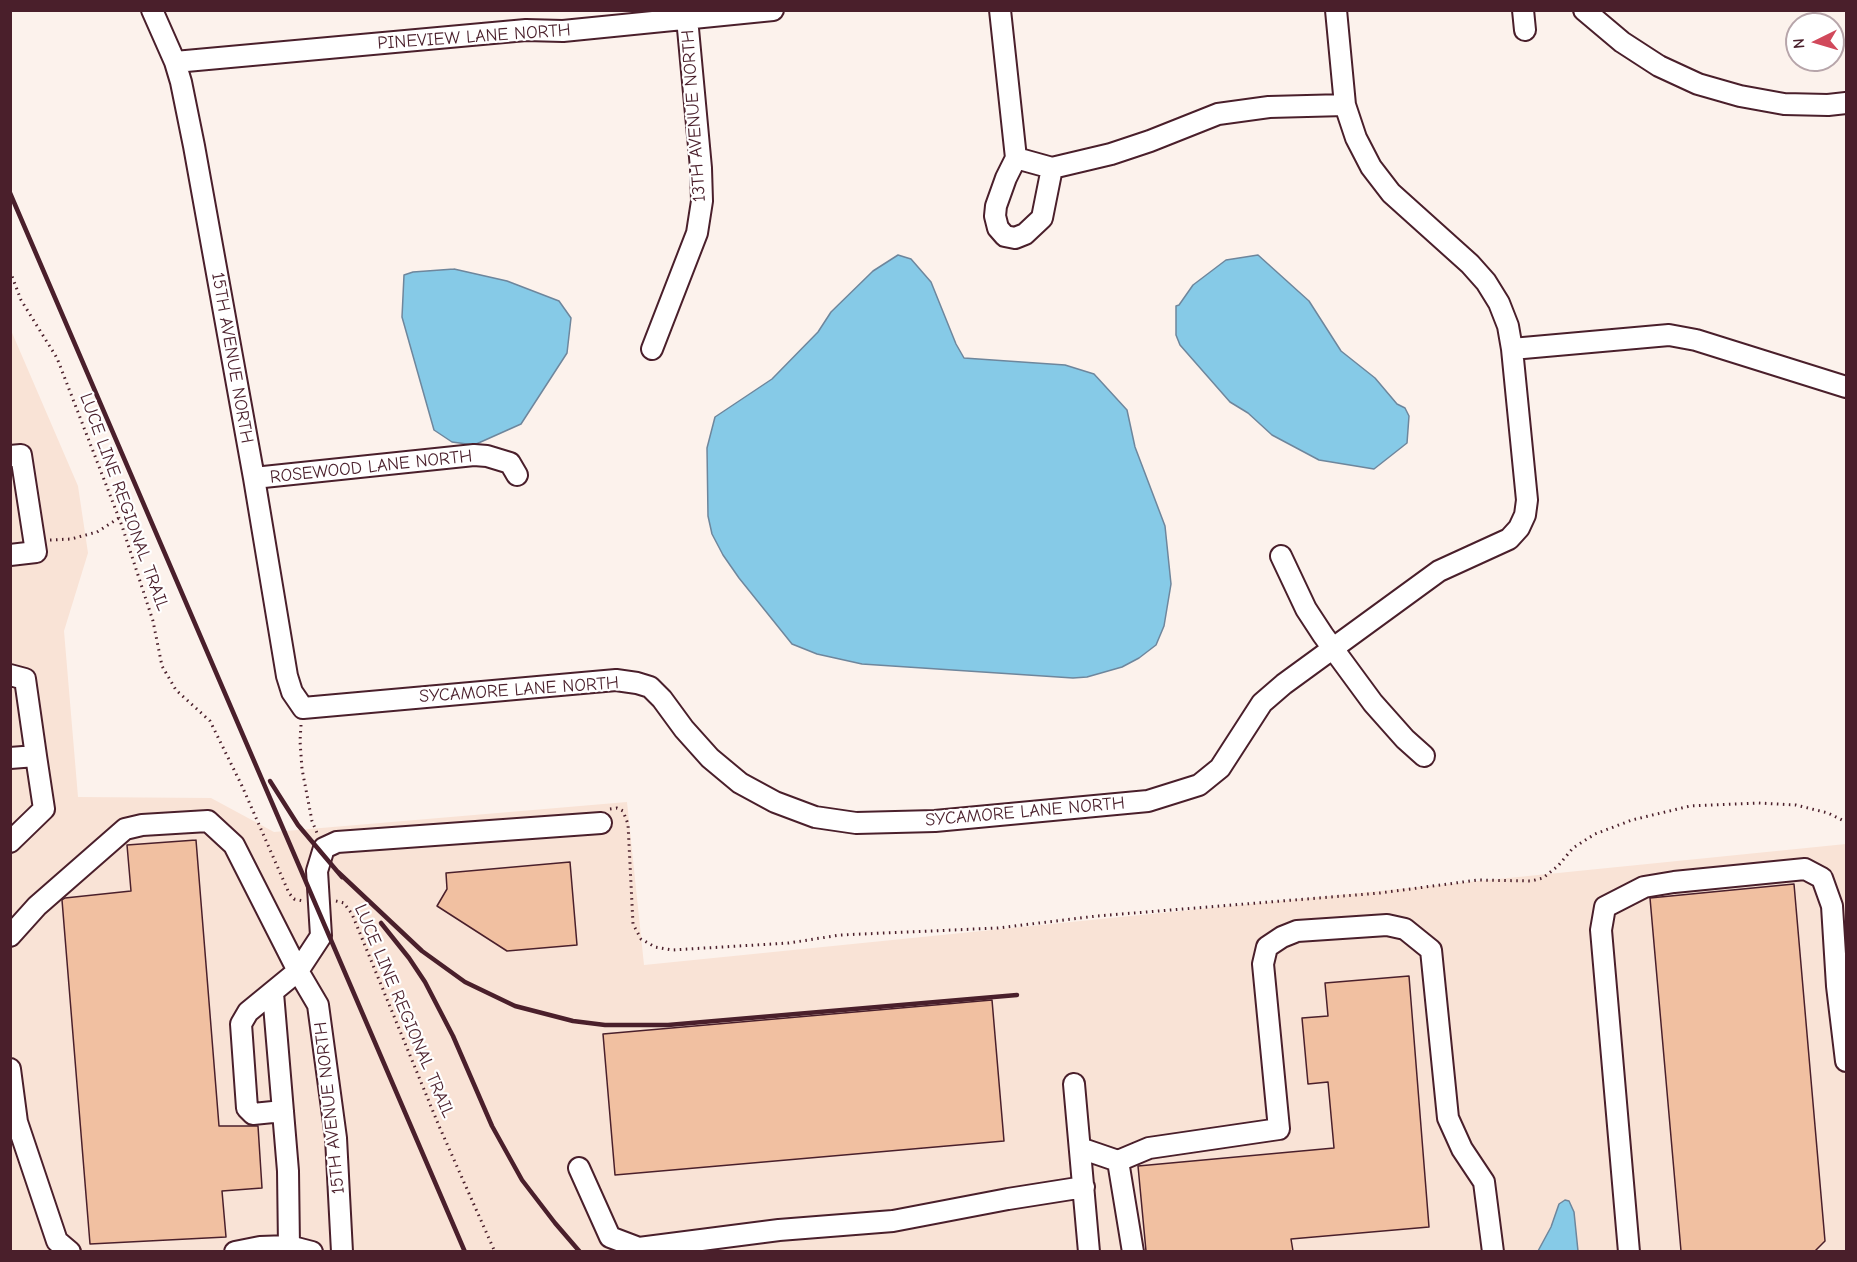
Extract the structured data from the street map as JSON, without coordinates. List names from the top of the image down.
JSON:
{
  "streets": {
    "street": [
      "PINEVIEW LANE NORTH",
      "13TH AVENUE NORTH",
      "15TH AVENUE NORTH",
      "ROSEWOOD LANE NORTH",
      "SYCAMORE LANE NORTH"
    ],
    "path": ["LUCE LINE REGIONAL TRAIL"]
  },
  "crossings": [
    ["PINEVIEW LANE NORTH", "13TH AVENUE NORTH"],
    ["PINEVIEW LANE NORTH", "15TH AVENUE NORTH"],
    ["15TH AVENUE NORTH", "ROSEWOOD LANE NORTH"],
    ["15TH AVENUE NORTH", "SYCAMORE LANE NORTH"]
  ],
  "north": "left"
}
